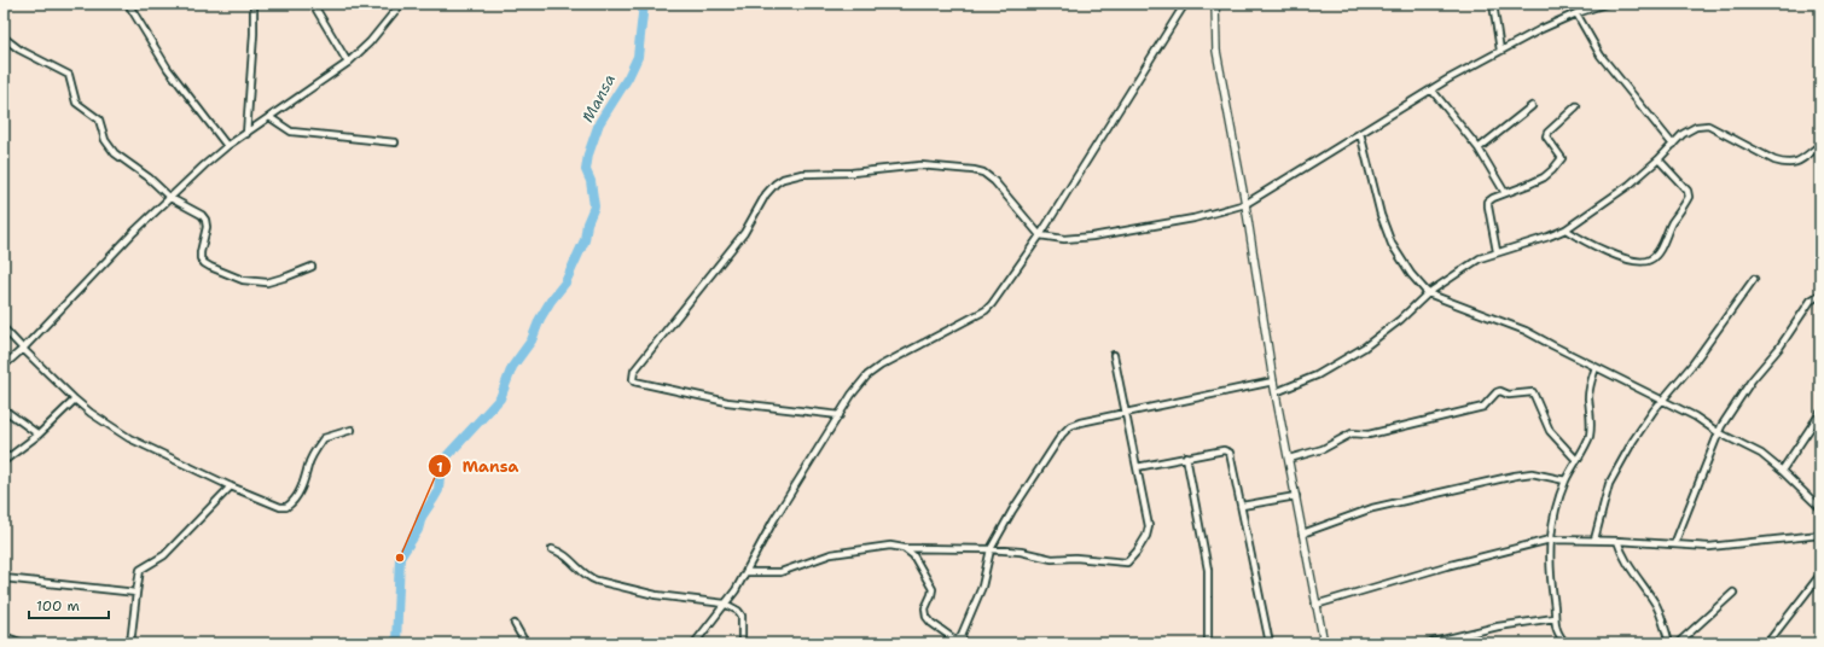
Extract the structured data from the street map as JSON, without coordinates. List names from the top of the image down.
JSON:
{
  "water": ["Mansa"],
  "places": ["Mansa"],
  "scale_bar": "100 m"
}
